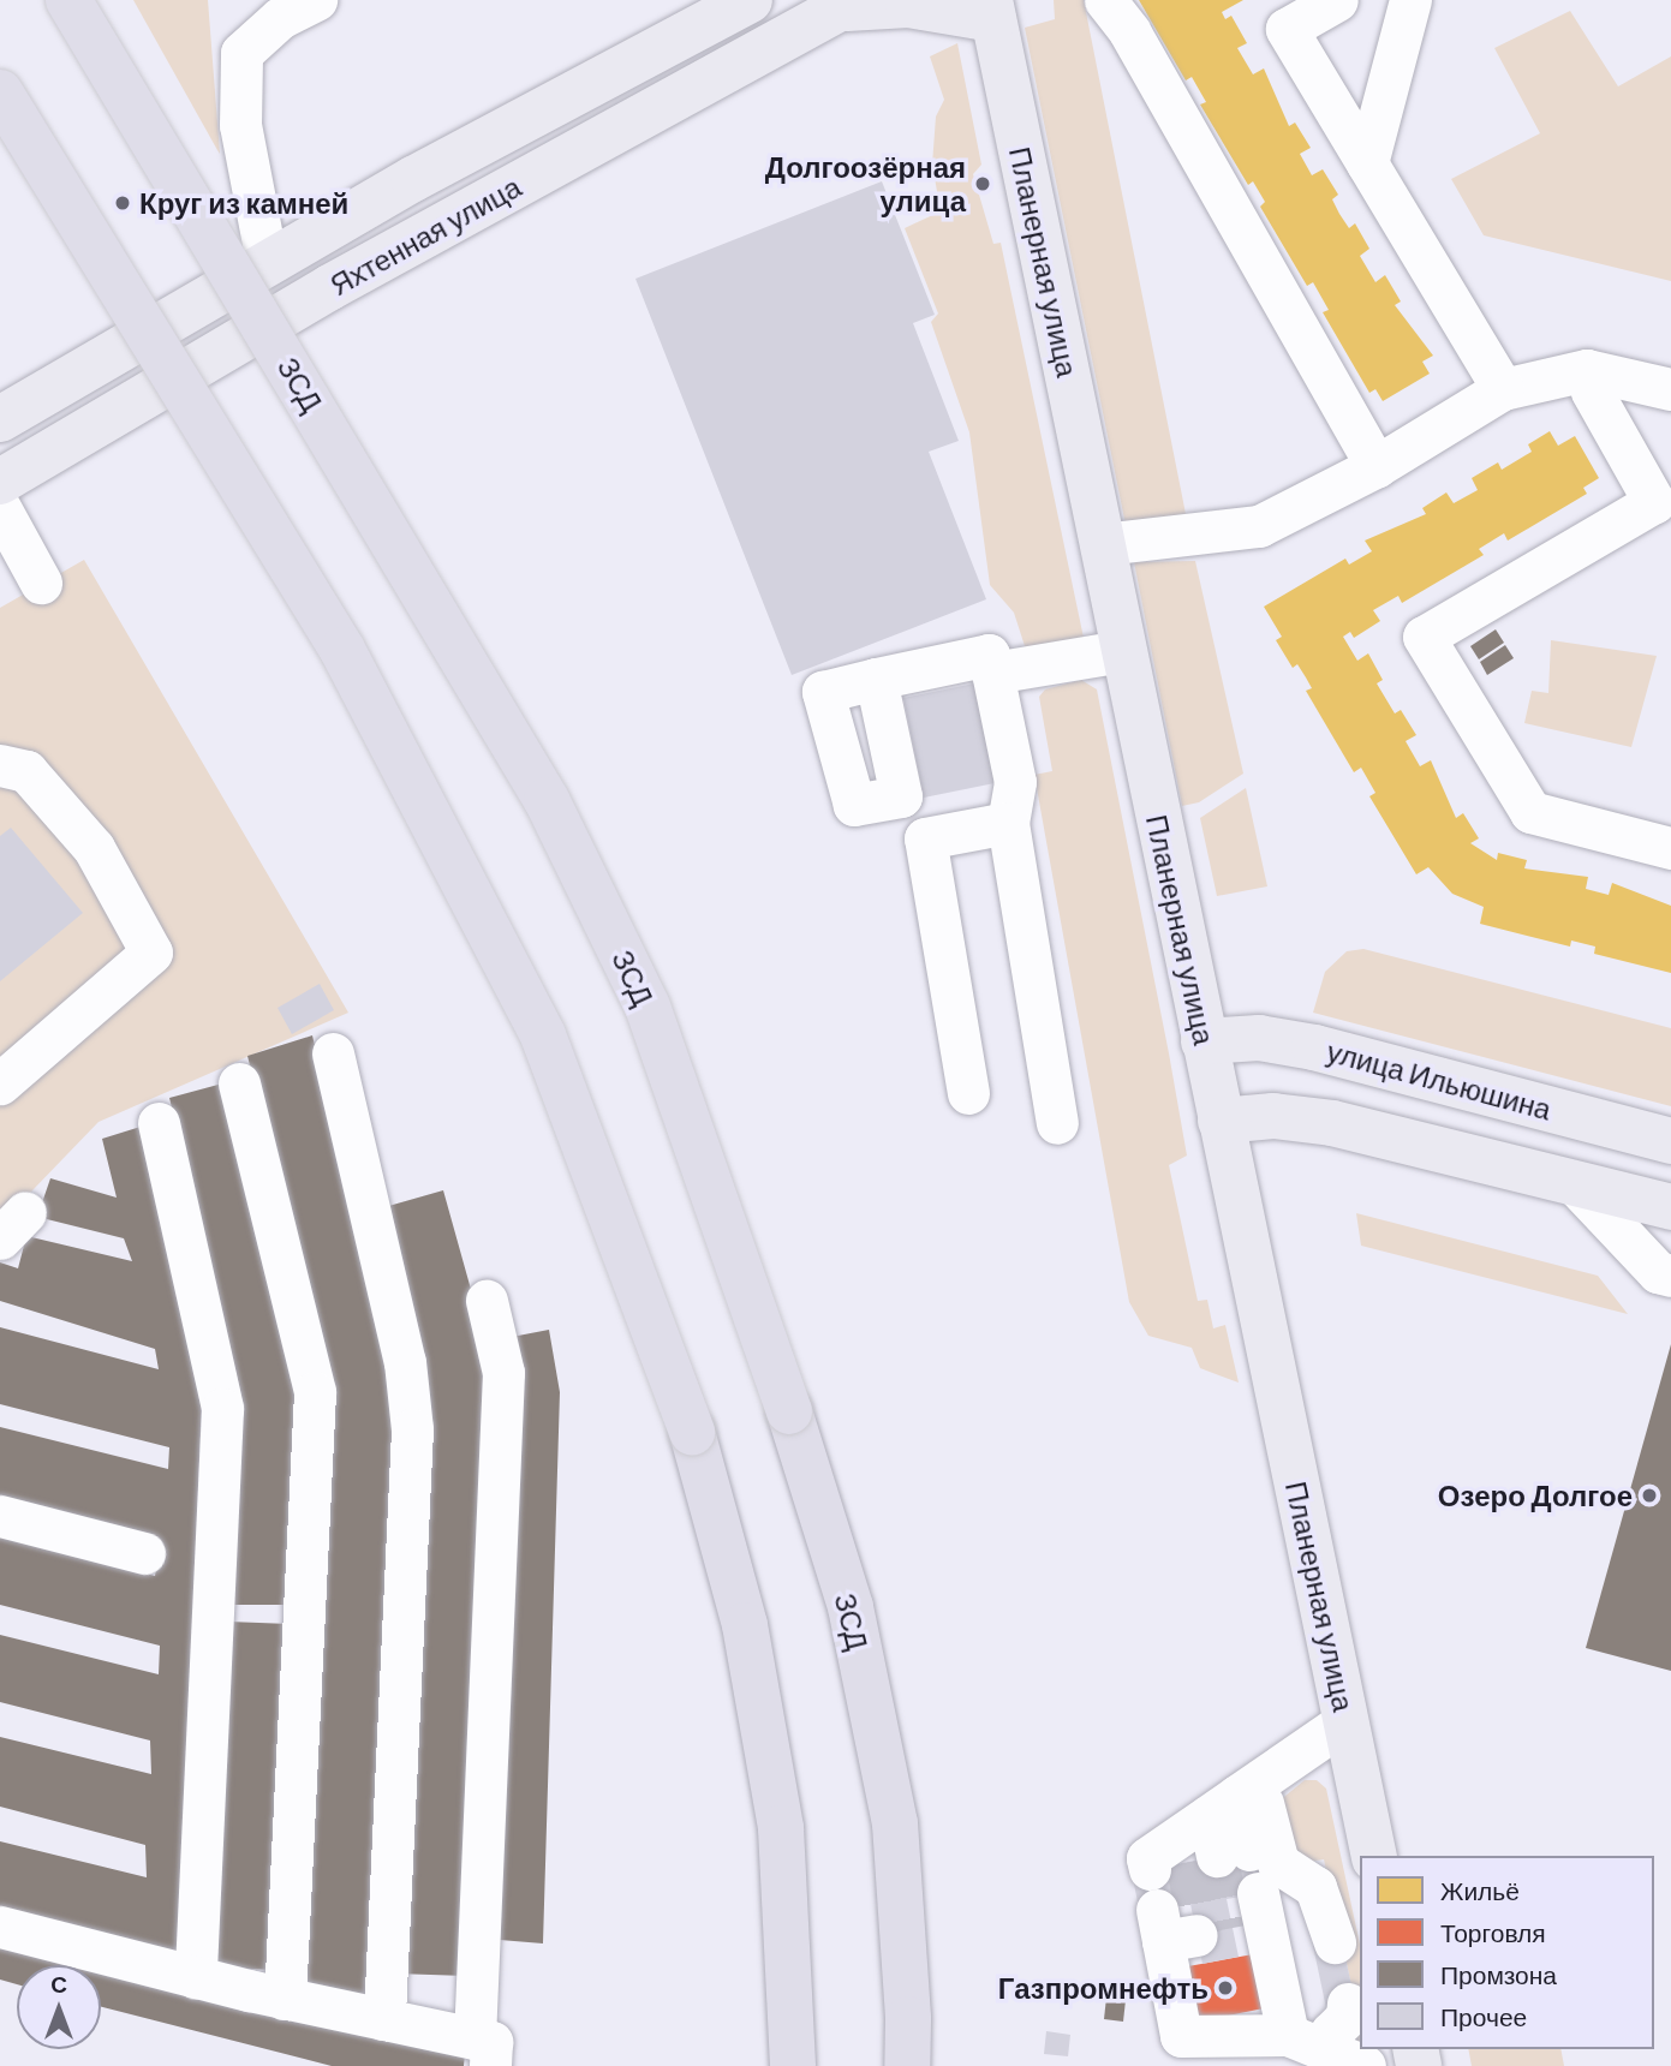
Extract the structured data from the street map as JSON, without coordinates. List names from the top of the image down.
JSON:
{
  "streets": {
    "highway": ["ЗСД"],
    "main road": ["Яхтенная улица", "Планерная улица", "улица Ильюшина"]
  },
  "crossings": [
    ["Планерная улица", "улица Ильюшина"]
  ],
  "places": [
    "Долгоозёрная улица",
    "Круг из камней",
    "Озеро Долгое",
    "Газпромнефть"
  ],
  "legend": [
    "Жильё",
    "Торговля",
    "Промзона",
    "Прочее"
  ],
  "north": "top"
}
